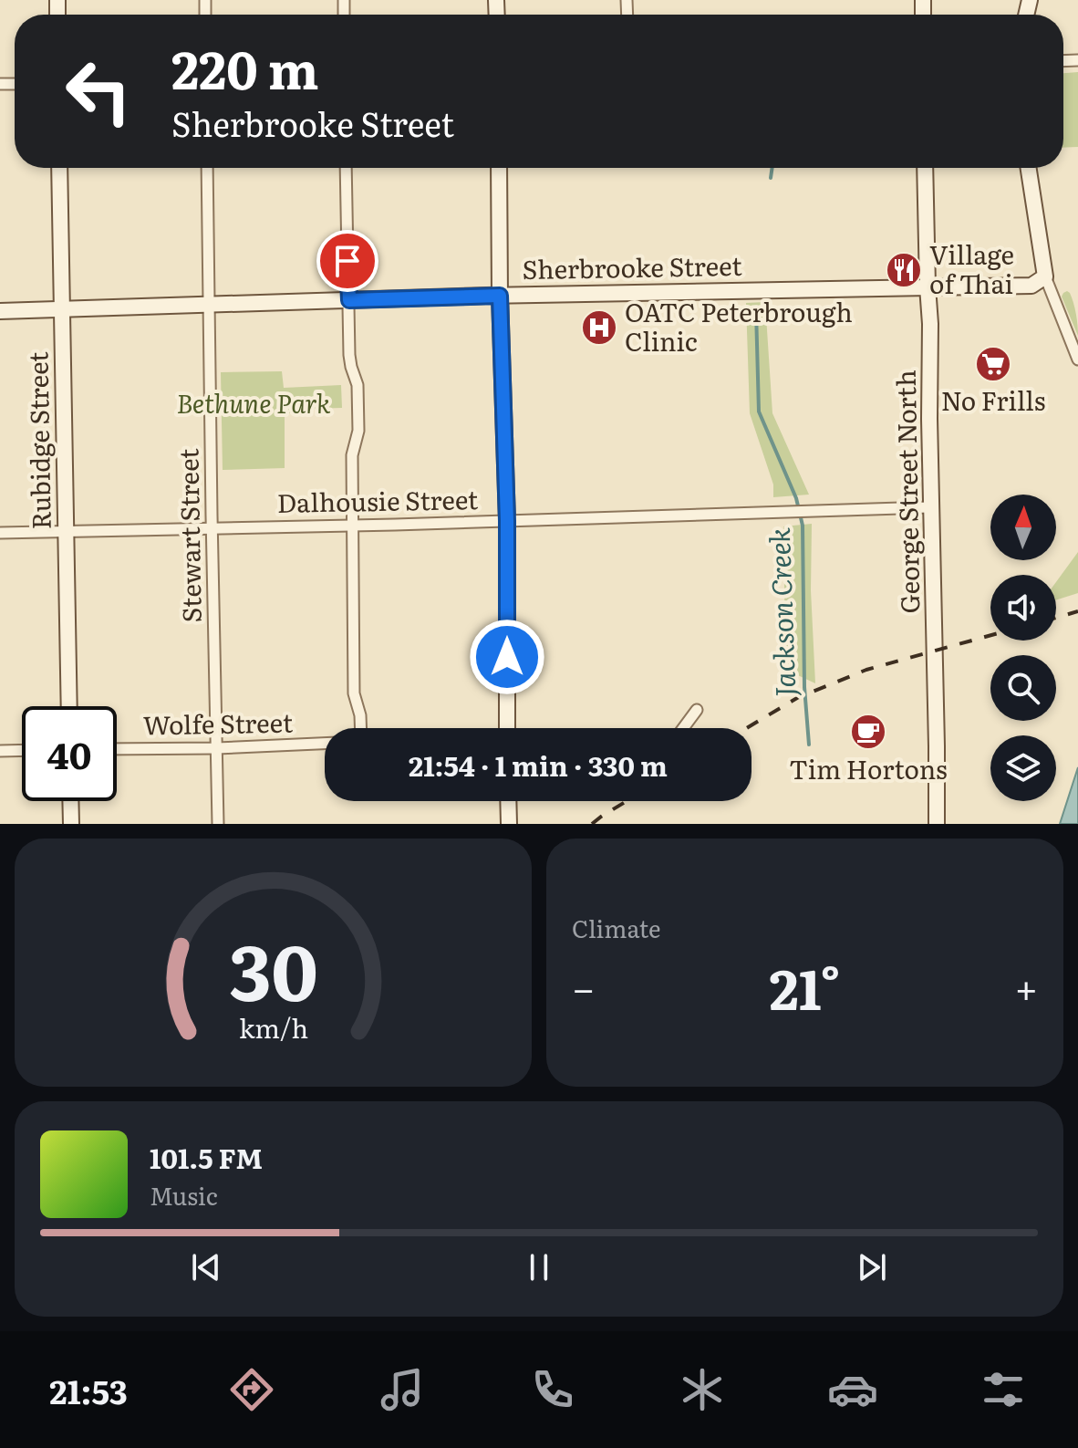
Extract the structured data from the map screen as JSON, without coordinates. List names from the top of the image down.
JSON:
{
  "streets": {
    "main road": ["Sherbrooke Street", "Rubidge Street", "George Street North"],
    "street": ["Dalhousie Street", "Stewart Street", "Wolfe Street"]
  },
  "crossings": [
    ["Sherbrooke Street", "Rubidge Street"],
    ["Sherbrooke Street", "George Street North"],
    ["Sherbrooke Street", "Stewart Street"],
    ["Rubidge Street", "Dalhousie Street"],
    ["George Street North", "Dalhousie Street"],
    ["Dalhousie Street", "Stewart Street"],
    ["Stewart Street", "Wolfe Street"]
  ],
  "water": ["Jackson Creek"],
  "parks": ["Bethune Park"],
  "places": {
    "restaurant": ["Village of Thai"],
    "hospital": ["OATC Peterbrough Clinic"],
    "supermarket": ["No Frills"],
    "cafe": ["Tim Hortons"]
  },
  "north": "top",
  "page": {
    "turn": ["220 m", "Sherbrooke Street"],
    "limit": "40",
    "trip": "21:54 · 1 min · 330 m",
    "tile": "Climate",
    "heat": ["−", "21°", "+"],
    "song": ["101.5 FM", "Music"],
    "tabs": "21:53",
    "gauge": ["30", "km/h"]
  }
}
